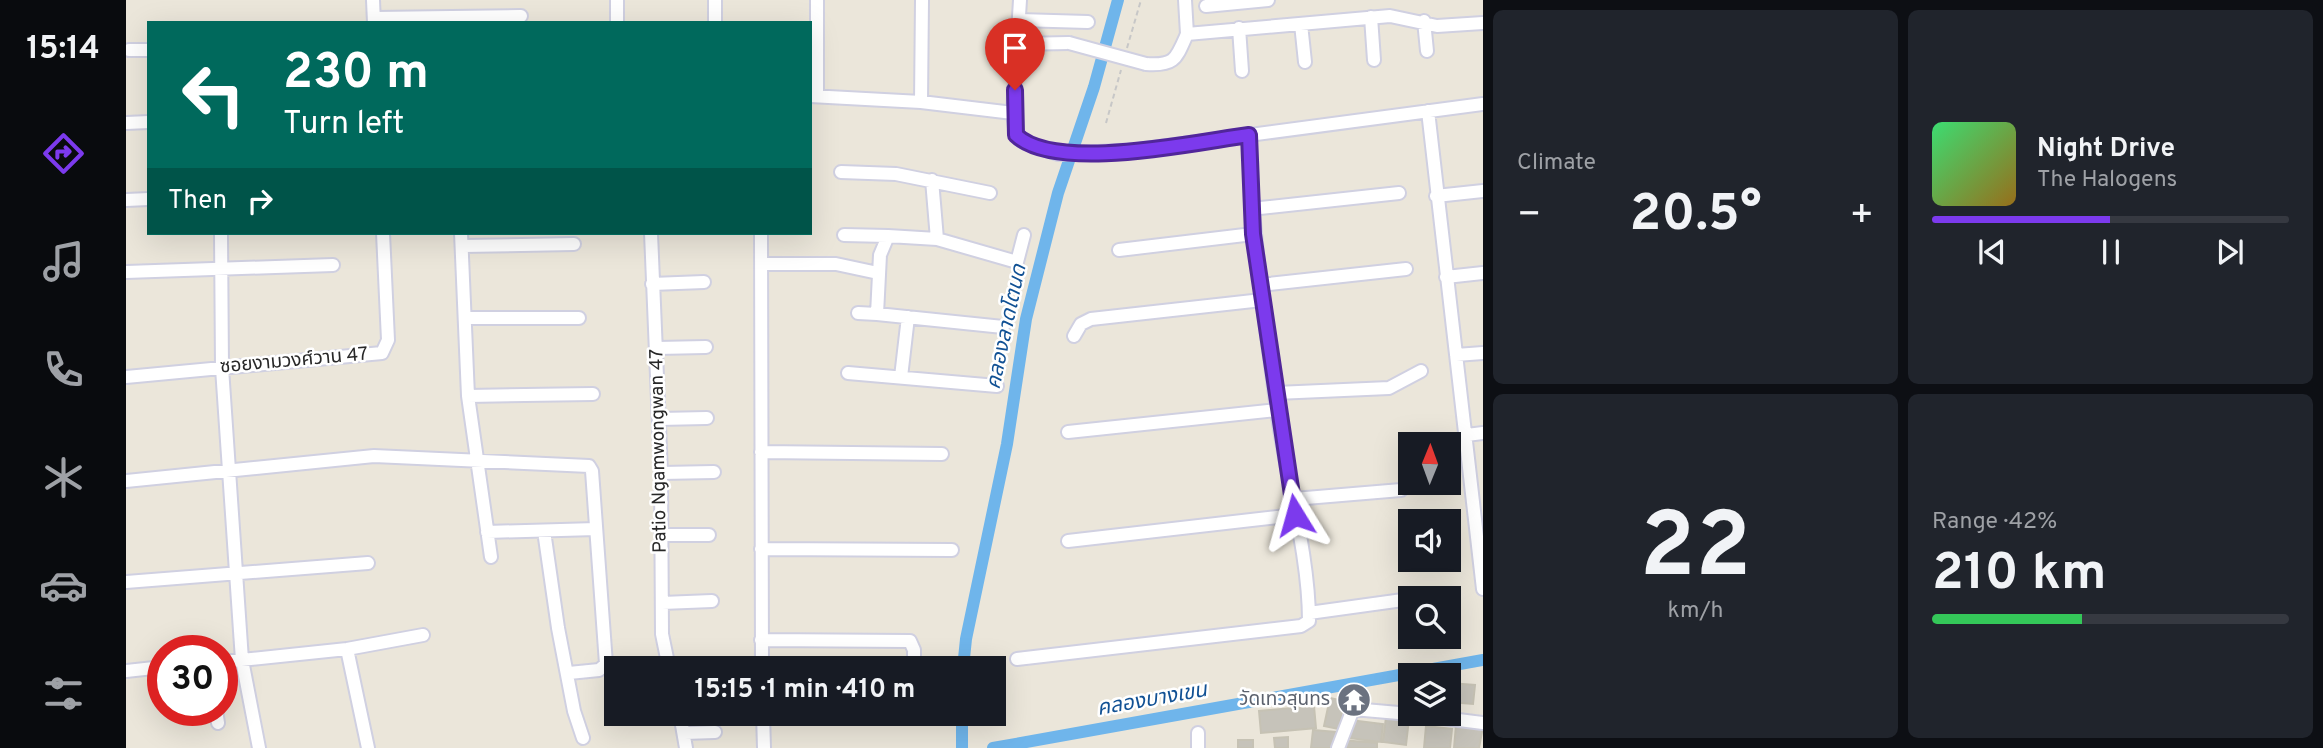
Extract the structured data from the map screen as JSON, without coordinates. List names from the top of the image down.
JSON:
{
  "streets": {
    "street": ["ซอยงามวงศ์วาน 47", "Patio Ngamwongwan 47"]
  },
  "water": ["คลองลาดโตนด", "คลองบางเขน"],
  "places": {
    "temple": ["วัดเทวสุนทร"]
  },
  "north": "top",
  "page": {
    "tabs": "15:14",
    "tile": [
      "Climate",
      ["22", "km/h"],
      ["Range · 42%", "210 km"]
    ],
    "turn": ["230 m", "Turn left"],
    "song": ["Night Drive", "The Halogens"],
    "then": "Then",
    "heat": ["−", "20.5°", "+"],
    "limit": "30",
    "trip": "15:15 · 1 min · 410 m"
  }
}
